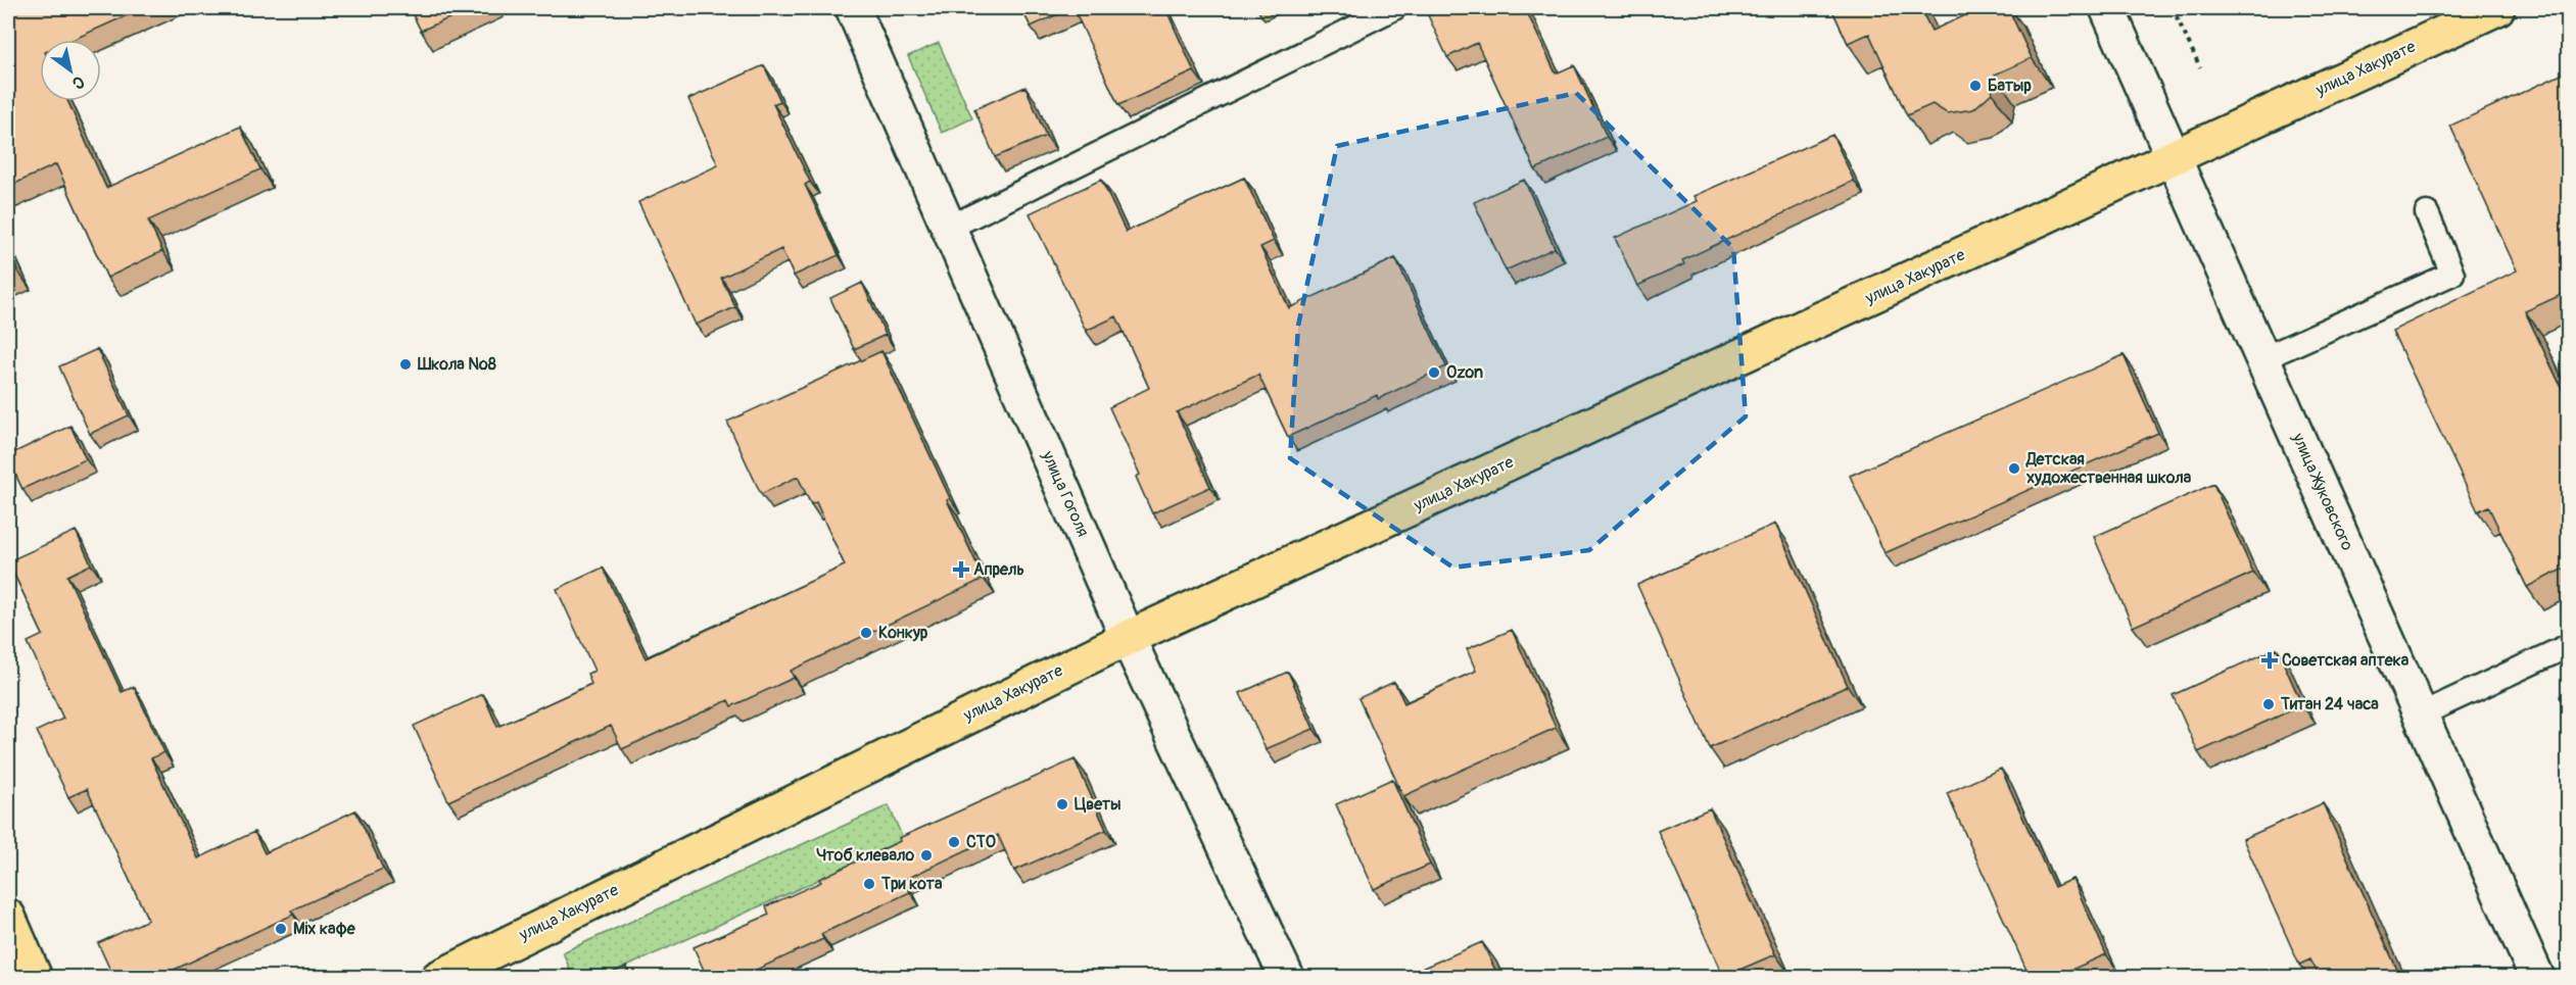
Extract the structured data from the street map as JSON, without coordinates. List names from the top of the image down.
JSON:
{
  "streets": {
    "main road": ["улица Хакурате"],
    "street": ["улица Жуковского", "улица Гоголя"]
  },
  "crossings": [
    ["улица Хакурате", "улица Жуковского"],
    ["улица Хакурате", "улица Гоголя"]
  ],
  "places": {
    "other": [
      "Батыр",
      "Школа №8",
      "Ozon",
      "Детская художественная школа",
      "Конкур",
      "Титан 24 часа",
      "Цветы",
      "СТО",
      "Чтоб клевало",
      "Три кота",
      "Mix кафе"
    ],
    "health": ["Апрель", "Советская аптека"]
  },
  "north": "bottom right"
}
